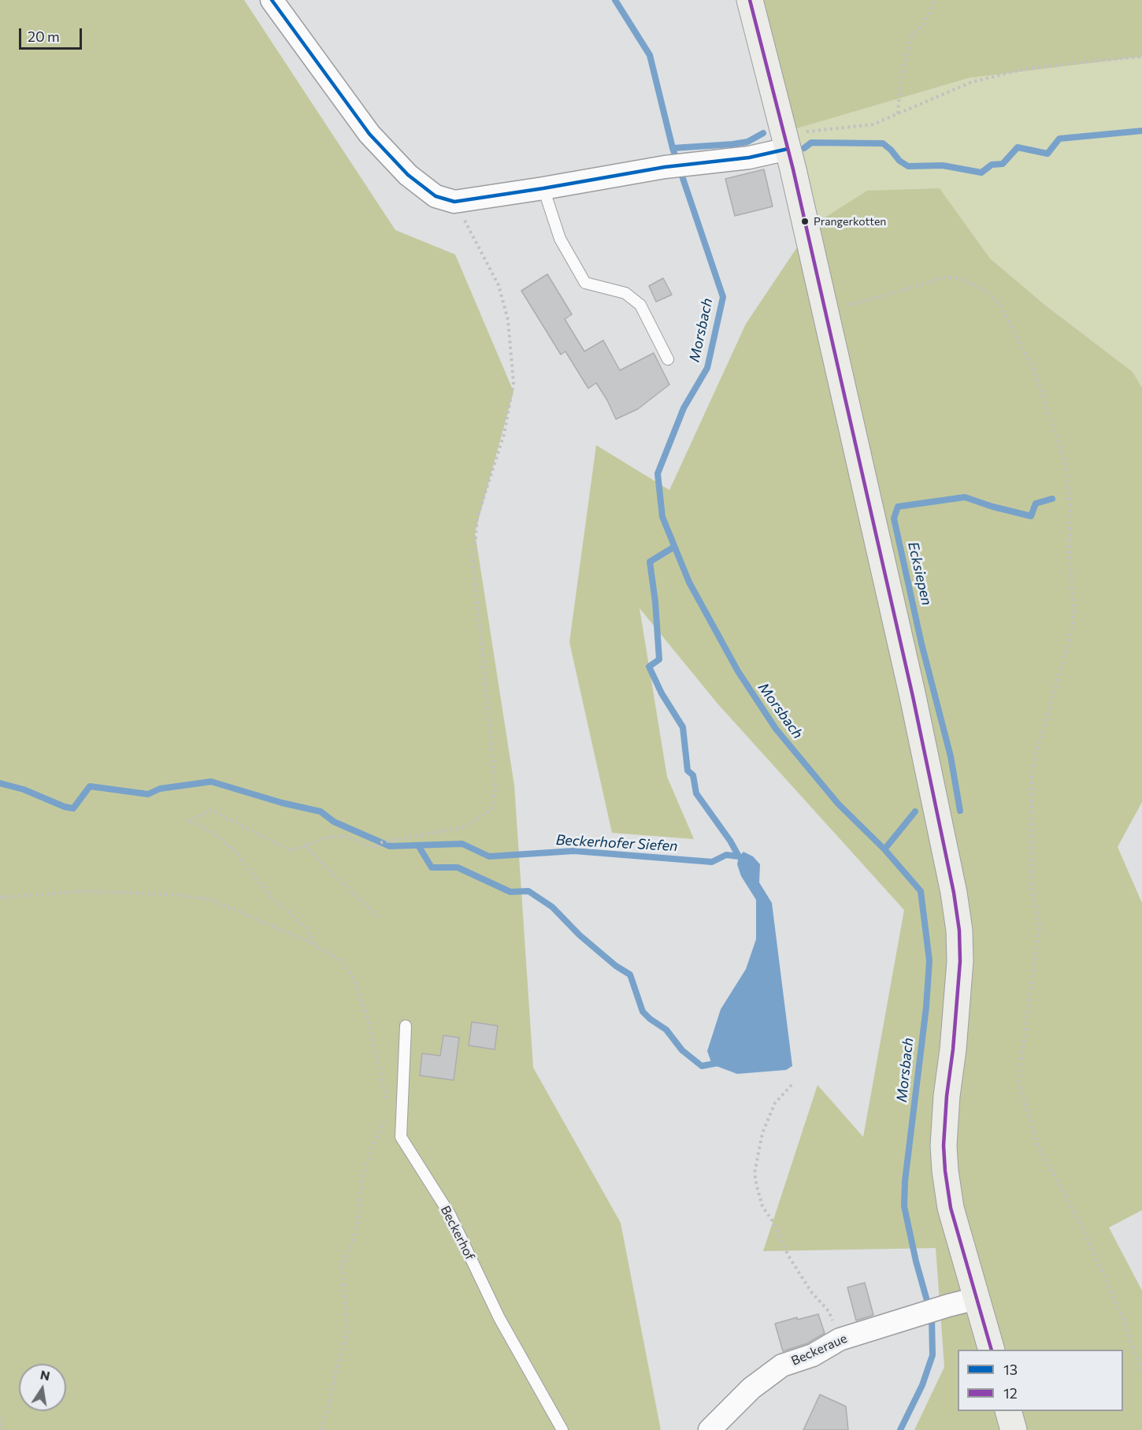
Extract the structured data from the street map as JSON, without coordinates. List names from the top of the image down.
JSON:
{
  "streets": {
    "street": ["Beckeraue"],
    "lane": ["Beckerhof"]
  },
  "water": ["Morsbach", "Ecksiepen", "Beckerhofer Siefen"],
  "places": ["Prangerkotten"],
  "lines": ["transit line 13", "transit line 12"],
  "legend": ["13", "12"],
  "scale_bar": "20 m",
  "north": "top"
}
